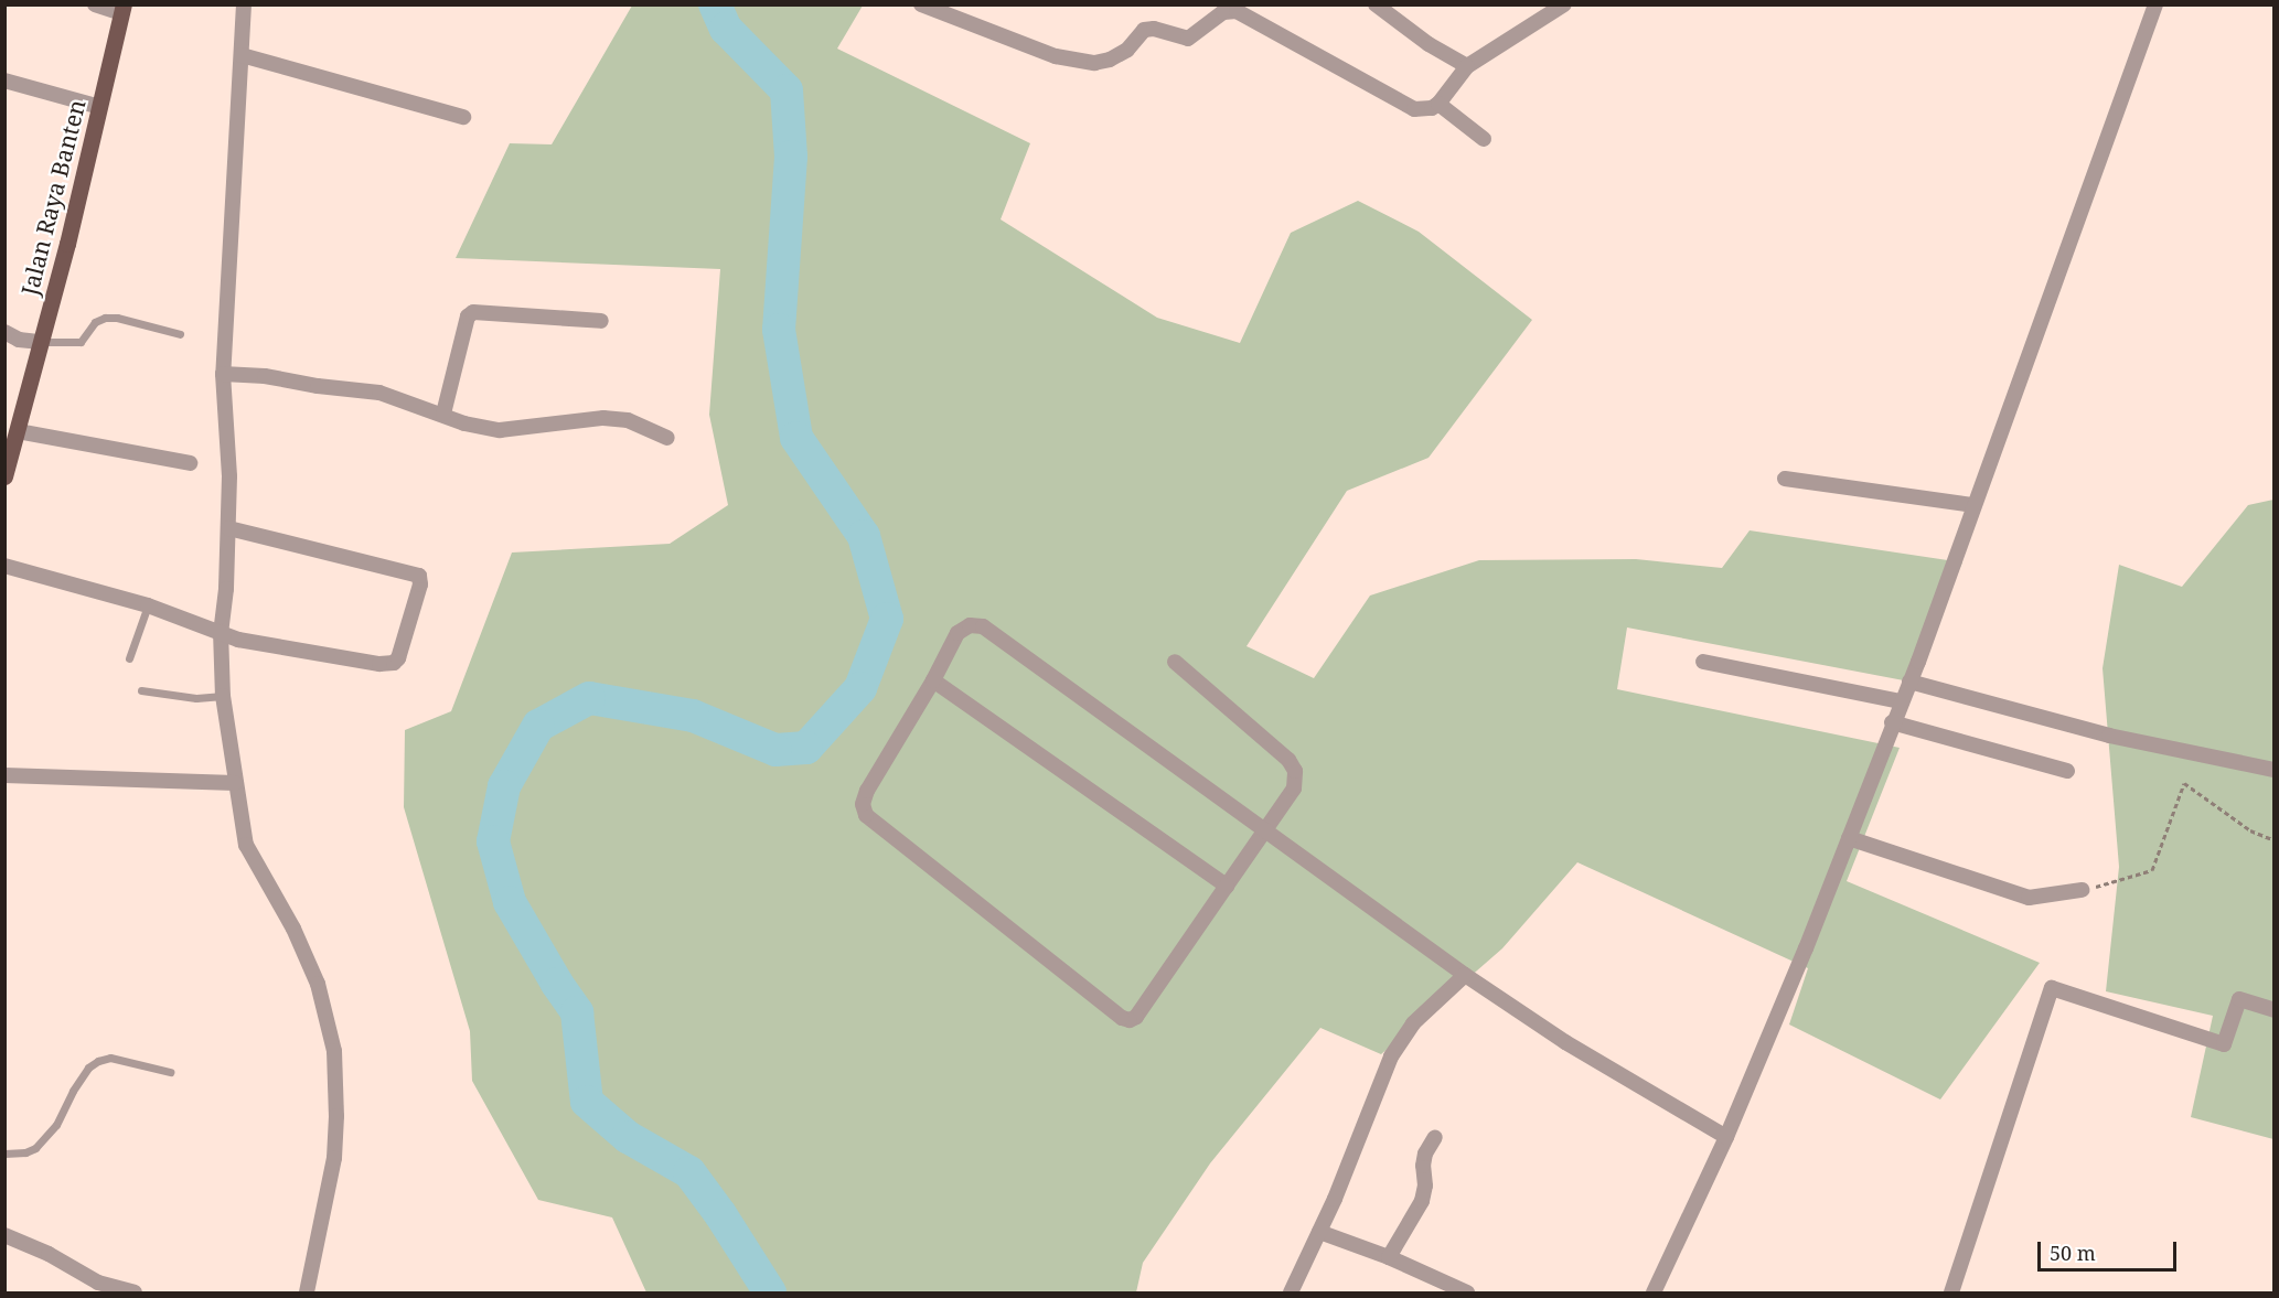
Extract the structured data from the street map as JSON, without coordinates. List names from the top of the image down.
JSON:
{
  "streets": {
    "main road": ["Jalan Raya Banten"]
  },
  "scale_bar": "50 m"
}
